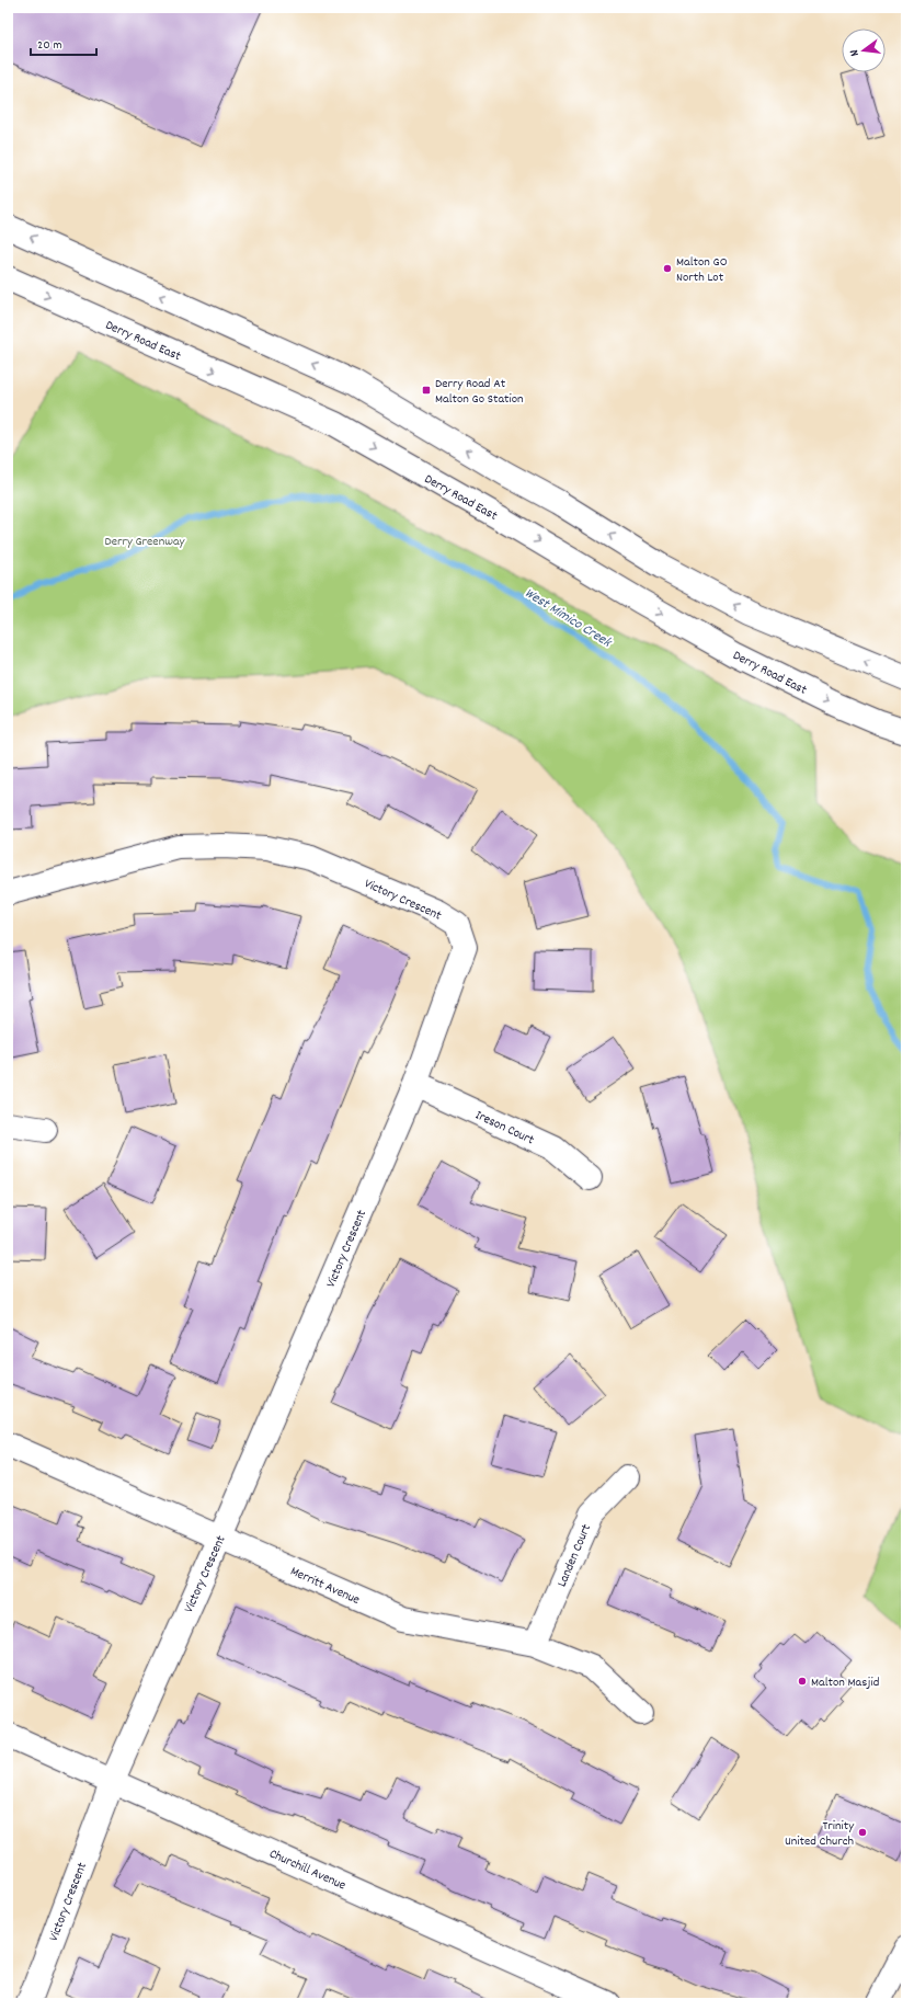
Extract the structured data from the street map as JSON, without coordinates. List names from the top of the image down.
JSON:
{
  "streets": {
    "street": [
      "Derry Road East",
      "Victory Crescent",
      "Ireson Court",
      "Landen Court",
      "Merritt Avenue",
      "Churchill Avenue"
    ]
  },
  "crossings": [
    ["Victory Crescent", "Ireson Court"],
    ["Victory Crescent", "Merritt Avenue"],
    ["Victory Crescent", "Churchill Avenue"],
    ["Landen Court", "Merritt Avenue"]
  ],
  "water": ["West Mimico Creek"],
  "parks": ["Derry Greenway"],
  "places": {
    "other": ["Malton GO North Lot", "Malton Masjid", "Trinity United Church"],
    "transit": ["Derry Road At Malton Go Station"]
  },
  "scale_bar": "20 m",
  "north": "left"
}
